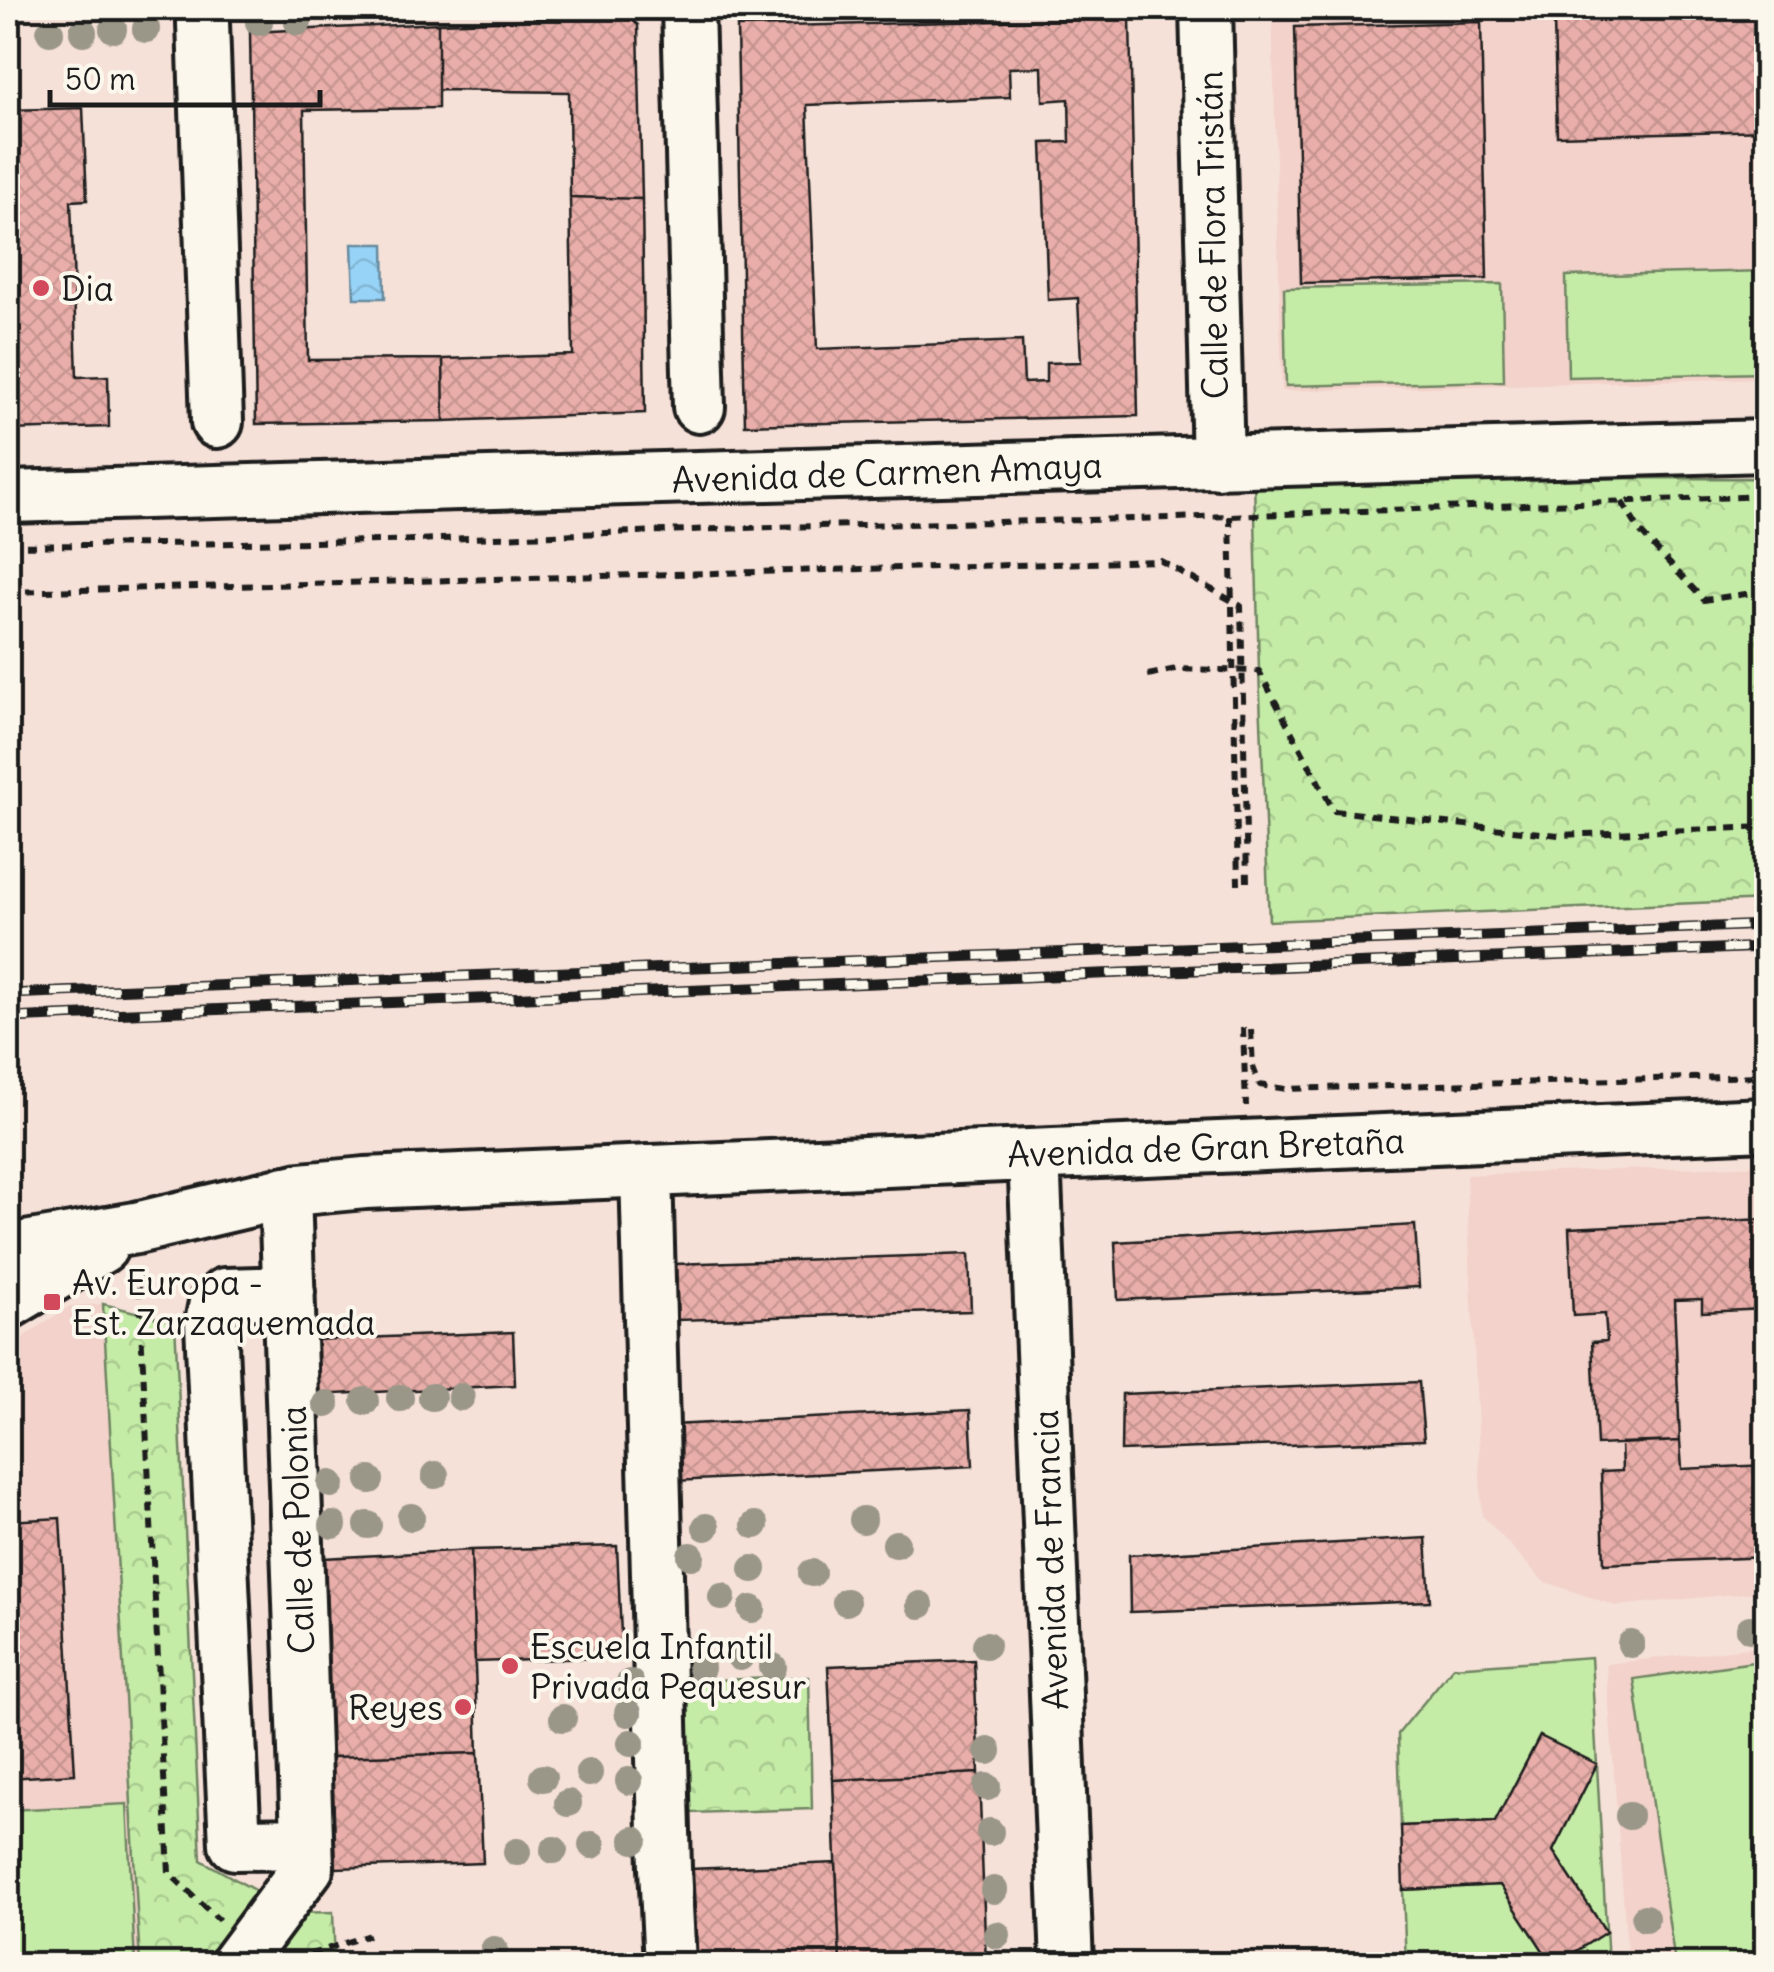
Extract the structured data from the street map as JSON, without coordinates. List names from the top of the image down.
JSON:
{
  "streets": {
    "street": [
      "Calle de Flora Tristán",
      "Avenida de Carmen Amaya",
      "Avenida de Gran Bretaña",
      "Calle de Polonia",
      "Avenida de Francia"
    ]
  },
  "crossings": [
    ["Calle de Flora Tristán", "Avenida de Carmen Amaya"],
    ["Avenida de Gran Bretaña", "Calle de Polonia"],
    ["Avenida de Gran Bretaña", "Avenida de Francia"]
  ],
  "places": {
    "other": ["Dia", "Escuela Infantil Privada Pequesur", "Reyes"],
    "transit": ["Av. Europa - Est. Zarzaquemada"]
  },
  "scale_bar": "50 m"
}
